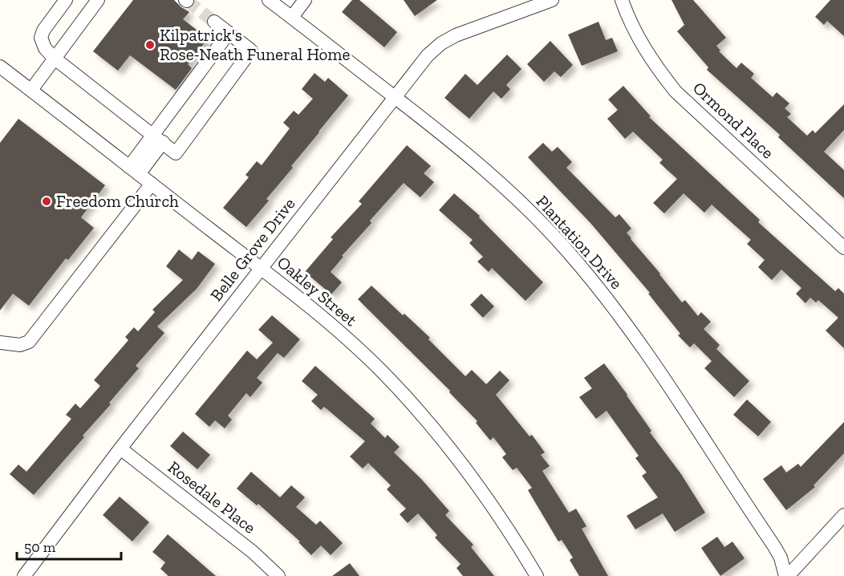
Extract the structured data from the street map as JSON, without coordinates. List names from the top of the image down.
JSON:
{
  "streets": {
    "street": [
      "Ormond Place",
      "Plantation Drive",
      "Belle Grove Drive",
      "Oakley Street",
      "Rosedale Place"
    ]
  },
  "crossings": [
    ["Plantation Drive", "Belle Grove Drive"],
    ["Belle Grove Drive", "Oakley Street"],
    ["Belle Grove Drive", "Rosedale Place"]
  ],
  "places": ["Kilpatrick's Rose-Neath Funeral Home", "Freedom Church"],
  "scale_bar": "50 m"
}
